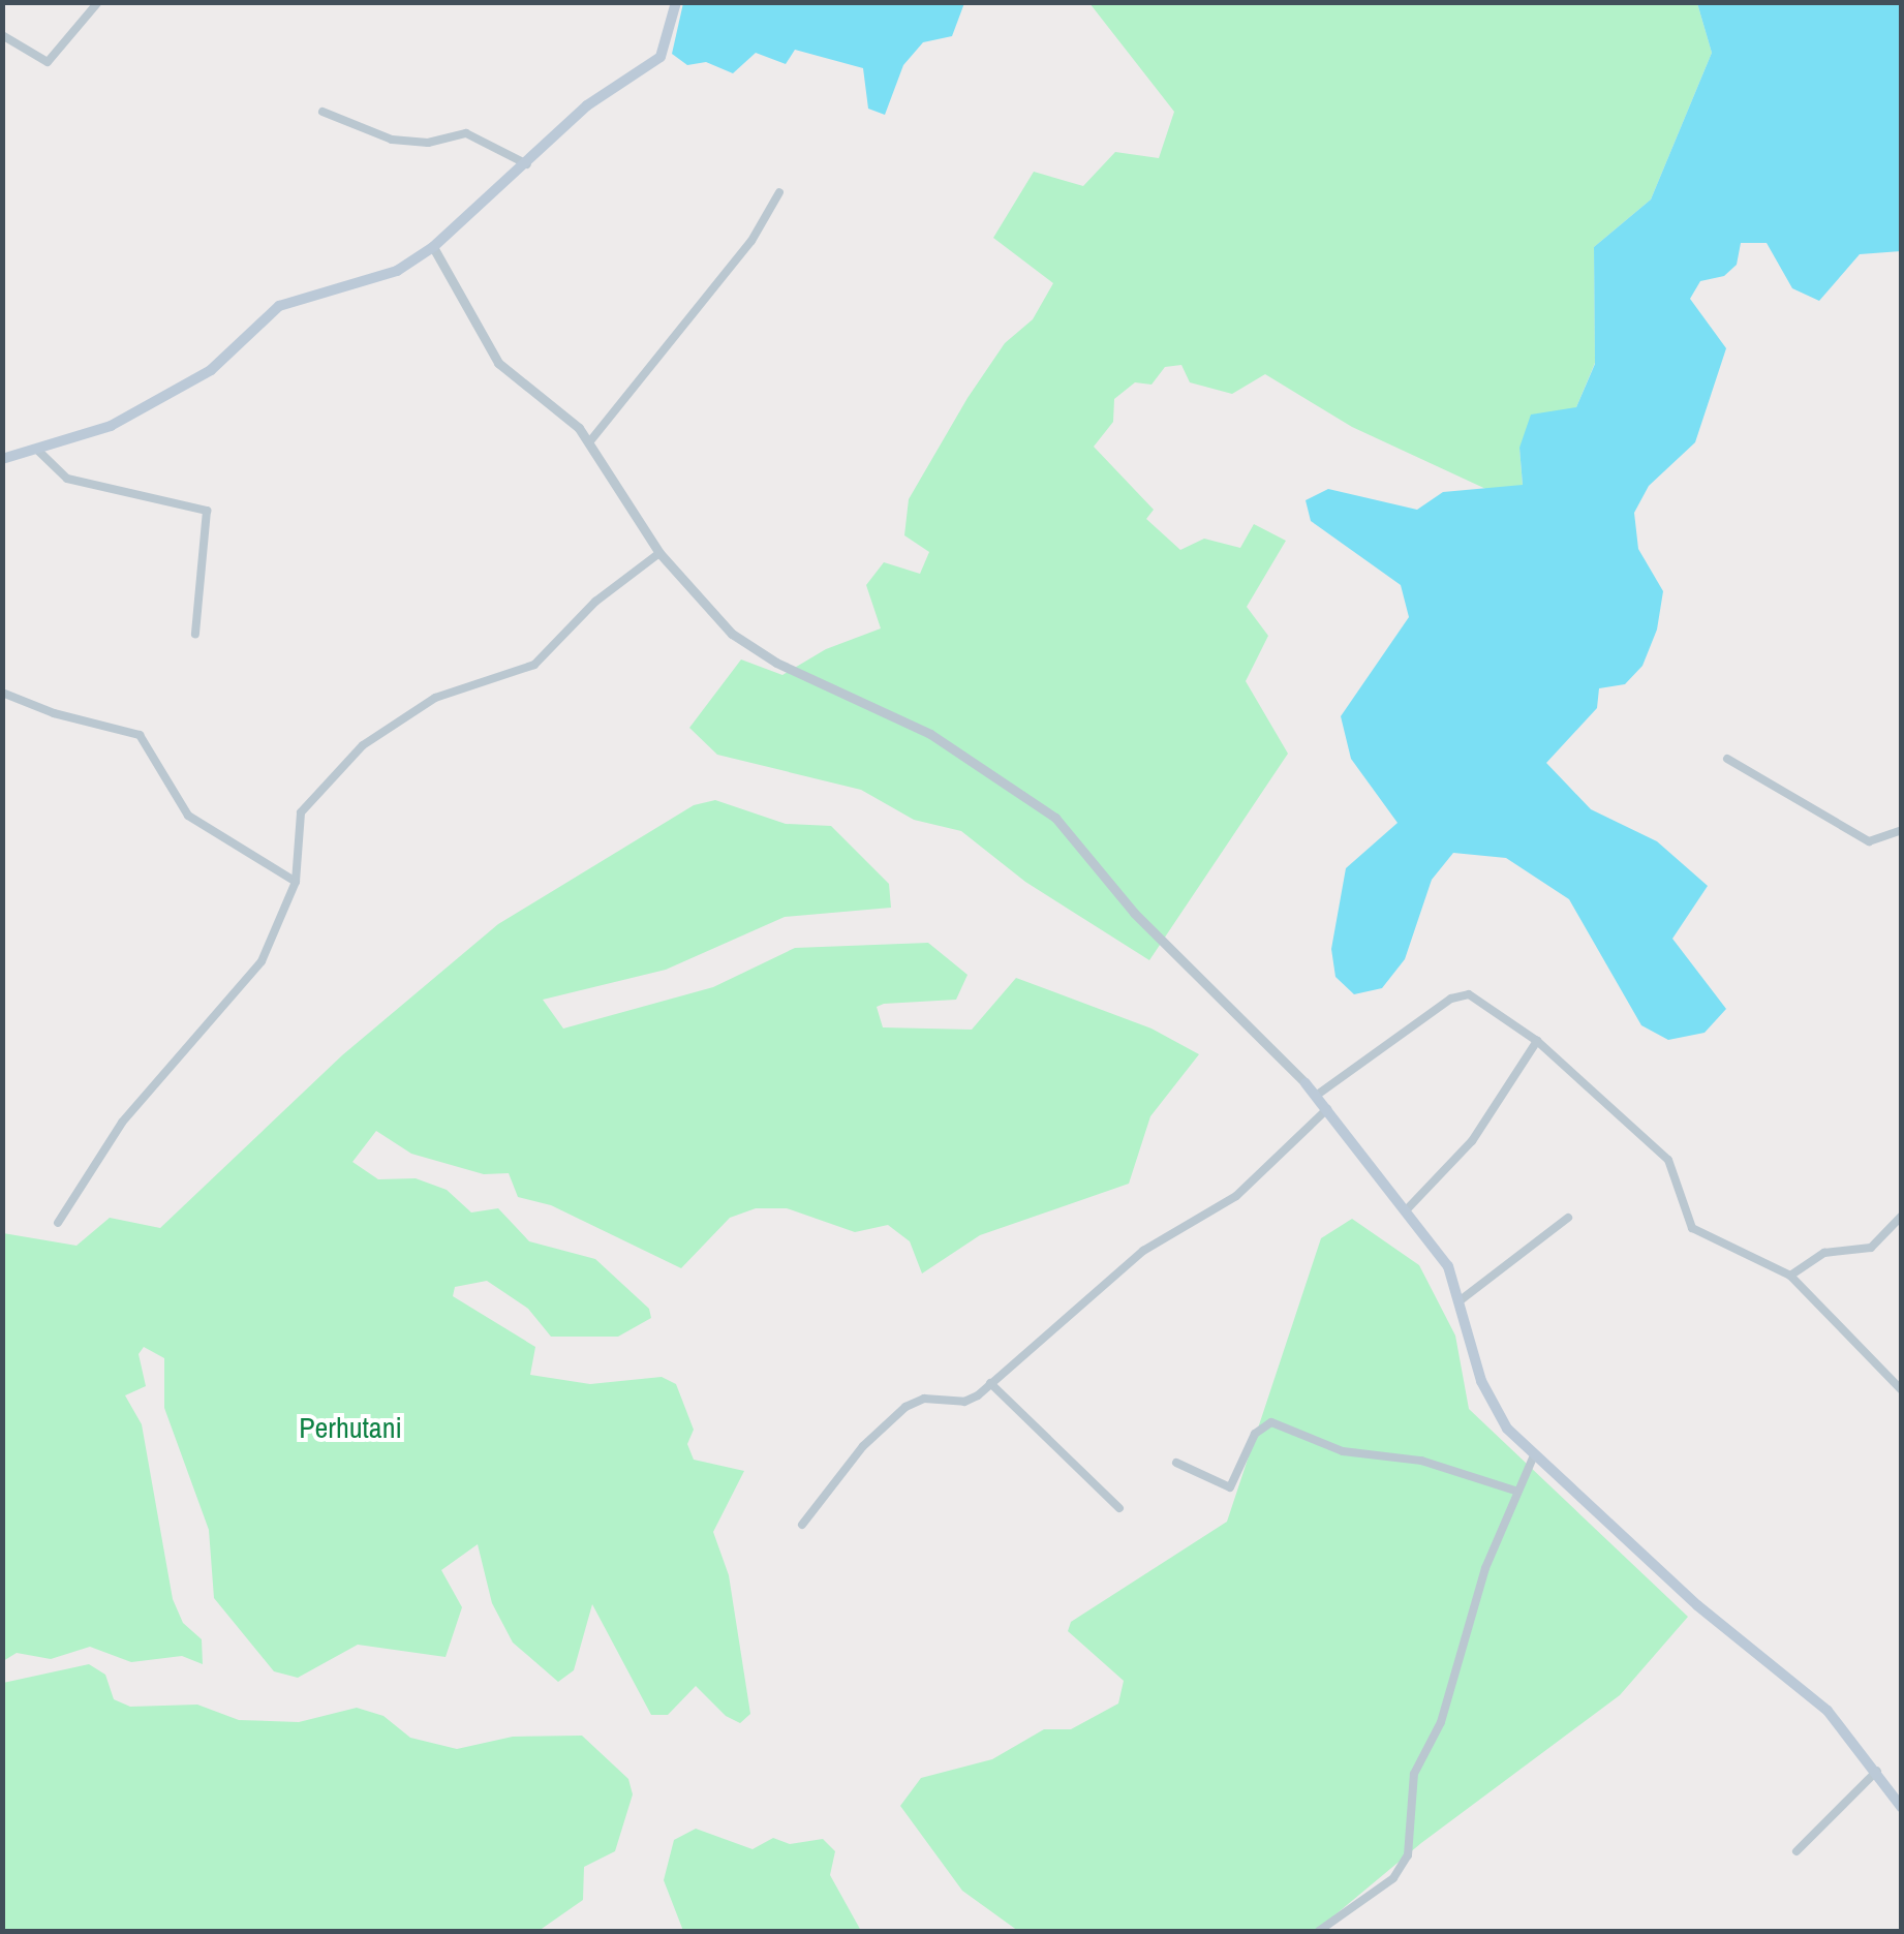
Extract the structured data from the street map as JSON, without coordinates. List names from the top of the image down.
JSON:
{
  "parks": ["Perhutani"]
}
